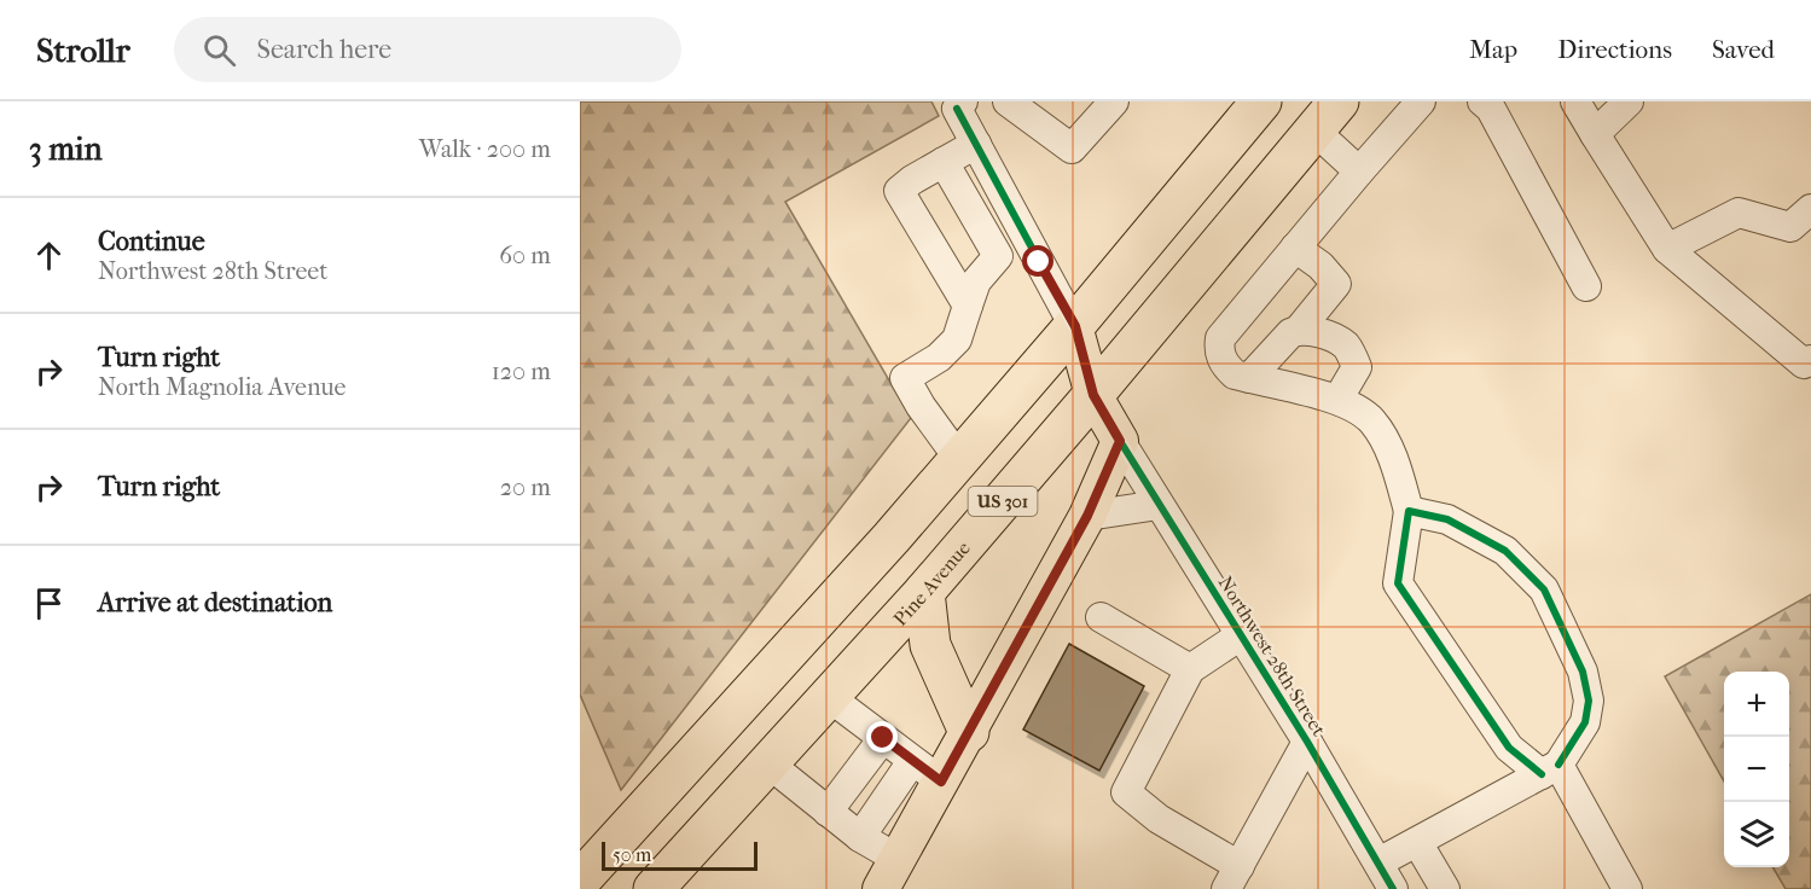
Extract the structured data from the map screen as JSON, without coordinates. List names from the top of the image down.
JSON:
{
  "streets": {
    "highway": ["US 301", "Pine Avenue"],
    "main road": ["Northwest 28th Street"]
  },
  "crossings": [
    ["US 301", "Northwest 28th Street"],
    ["Pine Avenue", "Northwest 28th Street"]
  ],
  "scale_bar": "50 m",
  "page": {
    "header": "Strollr",
    "search": "Search here",
    "nav": ["Map", "Directions", "Saved"],
    "heading": ["3 min", "Walk · 200 m"],
    "list": [
      ["Continue", "Northwest 28th Street", "60 m"],
      ["Turn right", "North Magnolia Avenue", "120 m"],
      ["Turn right", "20 m"],
      "Arrive at destination"
    ],
    "map_buttons": ["+", "−"],
    "scale": "50 m"
  }
}
